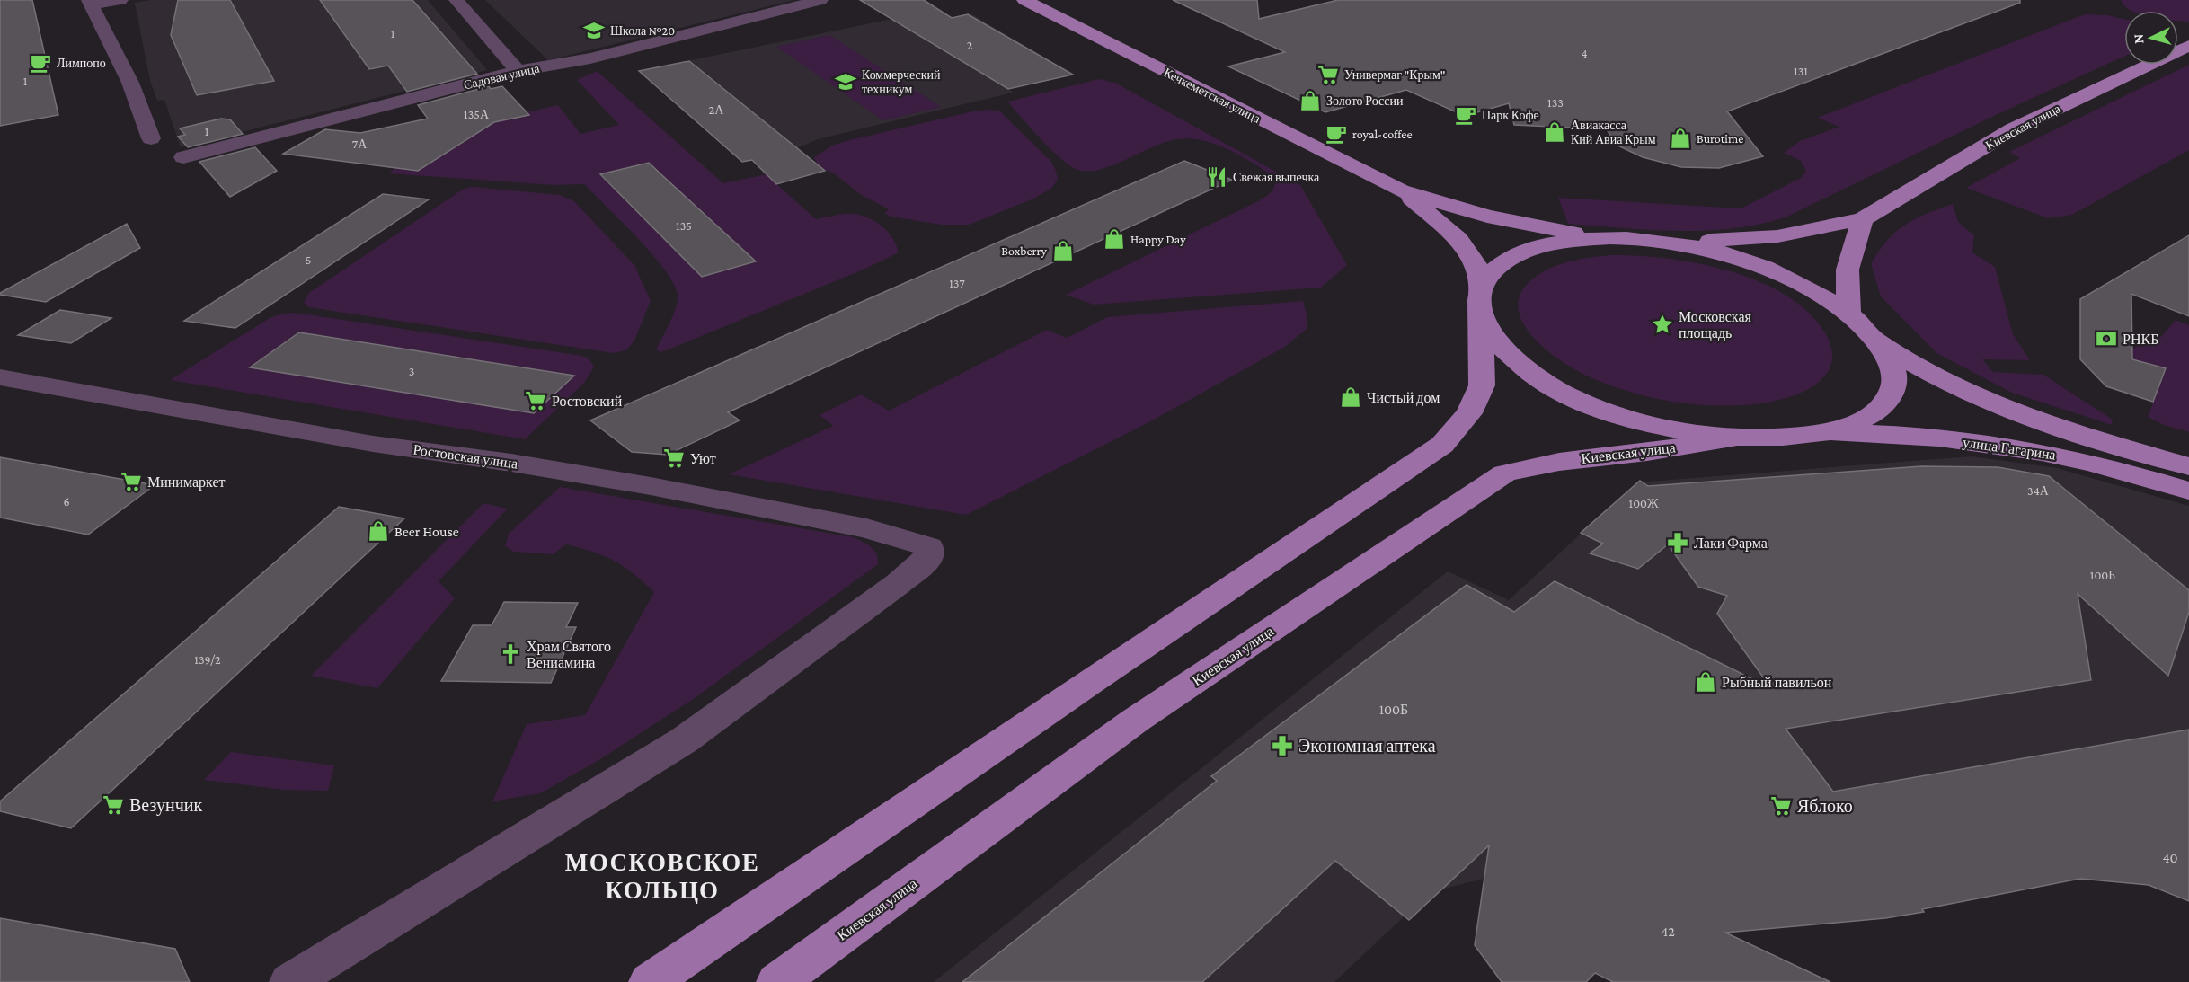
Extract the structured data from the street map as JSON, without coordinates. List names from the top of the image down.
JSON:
{
  "streets": {
    "main road": ["Кечкеметская улица", "Киевская улица", "улица Гагарина"],
    "street": ["Садовая улица", "Ростовская улица"]
  },
  "districts": ["МОСКОВСКОЕ КОЛЬЦО"],
  "places": {
    "school or university": ["Школа №20", "Коммерческий техникум"],
    "cafe": ["Лимпопо", "Парк Кофе", "royal-coffee"],
    "supermarket": [
      "Универмаг \"Крым\"",
      "Ростовский",
      "Уют",
      "Минимаркет",
      "Везунчик",
      "Яблоко"
    ],
    "shop": [
      "Золото России",
      "Авиакасса Кий Авиа Крым",
      "Burotime",
      "Happy Day",
      "Boxberry",
      "Чистый дом",
      "Beer House",
      "Рыбный павильон"
    ],
    "restaurant": ["Свежая выпечка"],
    "place": ["Московская площадь"],
    "bank": ["РНКБ"],
    "pharmacy": ["Лаки Фарма", "Экономная аптека"],
    "church": ["Храм Святого Вениамина"]
  },
  "house_numbers": [
    "1",
    "2",
    "4",
    "131",
    "1",
    "133",
    "2А",
    "135А",
    "1",
    "7А",
    "135",
    "5",
    "137",
    "3",
    "34А",
    "6",
    "100Ж",
    "100Б",
    "139/2",
    "100Б",
    "40",
    "42"
  ],
  "north": "left"
}
